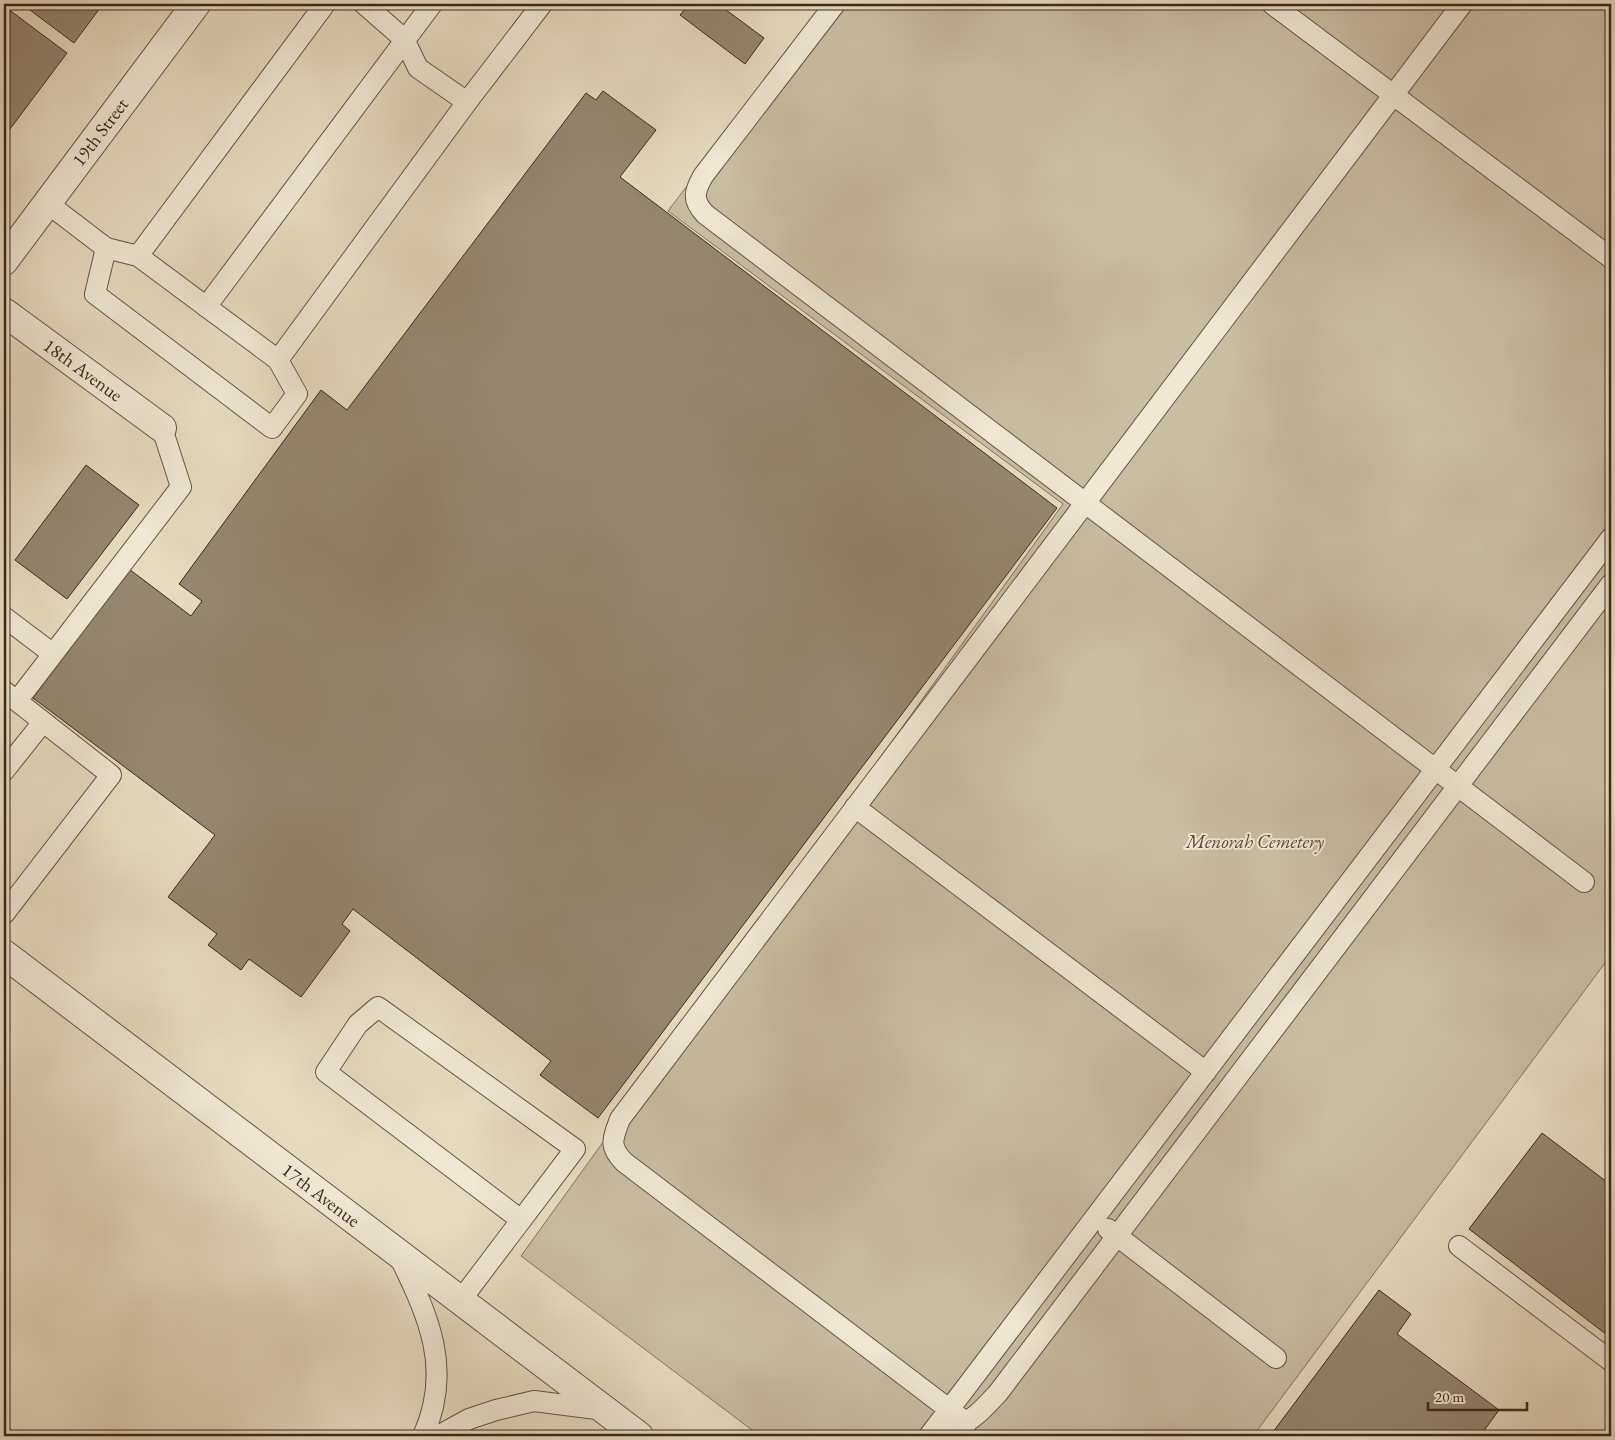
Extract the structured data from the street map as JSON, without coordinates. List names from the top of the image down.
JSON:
{
  "streets": {
    "street": ["19th Street", "18th Avenue", "17th Avenue"]
  },
  "parks": ["Menorah Cemetery"],
  "scale_bar": "20 m"
}
